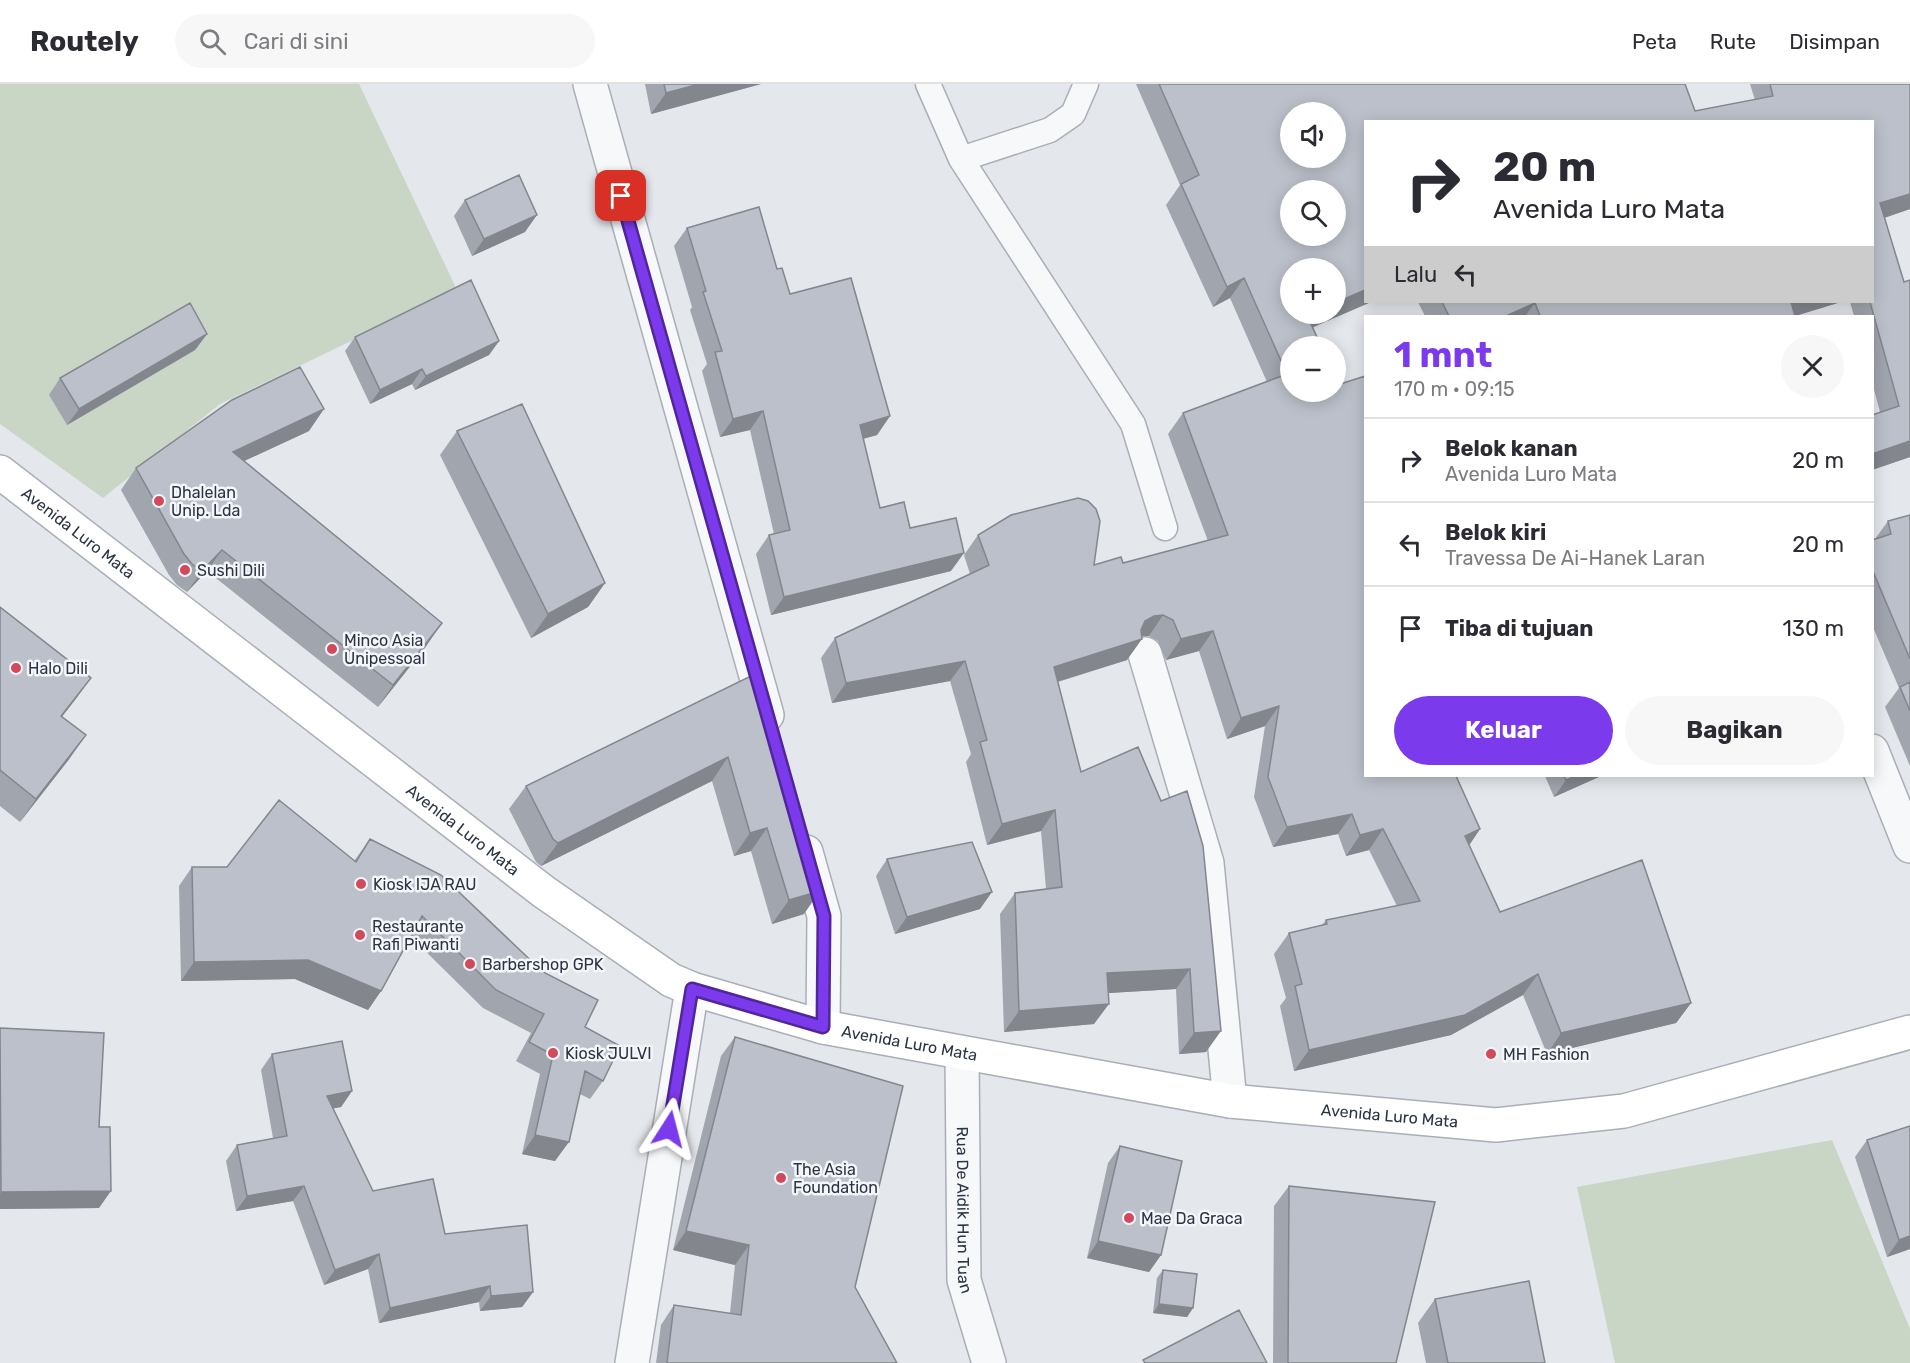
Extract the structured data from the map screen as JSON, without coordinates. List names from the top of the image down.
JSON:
{
  "streets": {
    "main road": ["Avenida Luro Mata"],
    "street": ["Rua De Aidik Hun Tuan"]
  },
  "crossings": [
    ["Avenida Luro Mata", "Rua De Aidik Hun Tuan"]
  ],
  "places": [
    "Dhalelan Unip. Lda",
    "Sushi Dili",
    "Minco Asia Unipessoal",
    "Halo Dili",
    "Kiosk IJA RAU",
    "Restaurante Rafi Piwanti",
    "Barbershop GPK",
    "Kiosk JULVI",
    "MH Fashion",
    "The Asia Foundation",
    "Mae Da Graca"
  ],
  "page": {
    "header": "Routely",
    "search": "Cari di sini",
    "nav": ["Peta", "Rute", "Disimpan"],
    "map_buttons": ["+", "−"],
    "turn": ["20 m", "Avenida Luro Mata"],
    "then": "Lalu",
    "heading": ["1 mnt", "170 m · 09:15"],
    "list": [
      {
        "name": "Belok kanan",
        "note": "Avenida Luro Mata",
        "value": "20 m"
      },
      {
        "name": "Belok kiri",
        "note": "Travessa De Ai-Hanek Laran",
        "value": "20 m"
      },
      {
        "name": "Tiba di tujuan",
        "value": "130 m"
      }
    ],
    "buttons": ["Keluar", "Bagikan"]
  }
}
